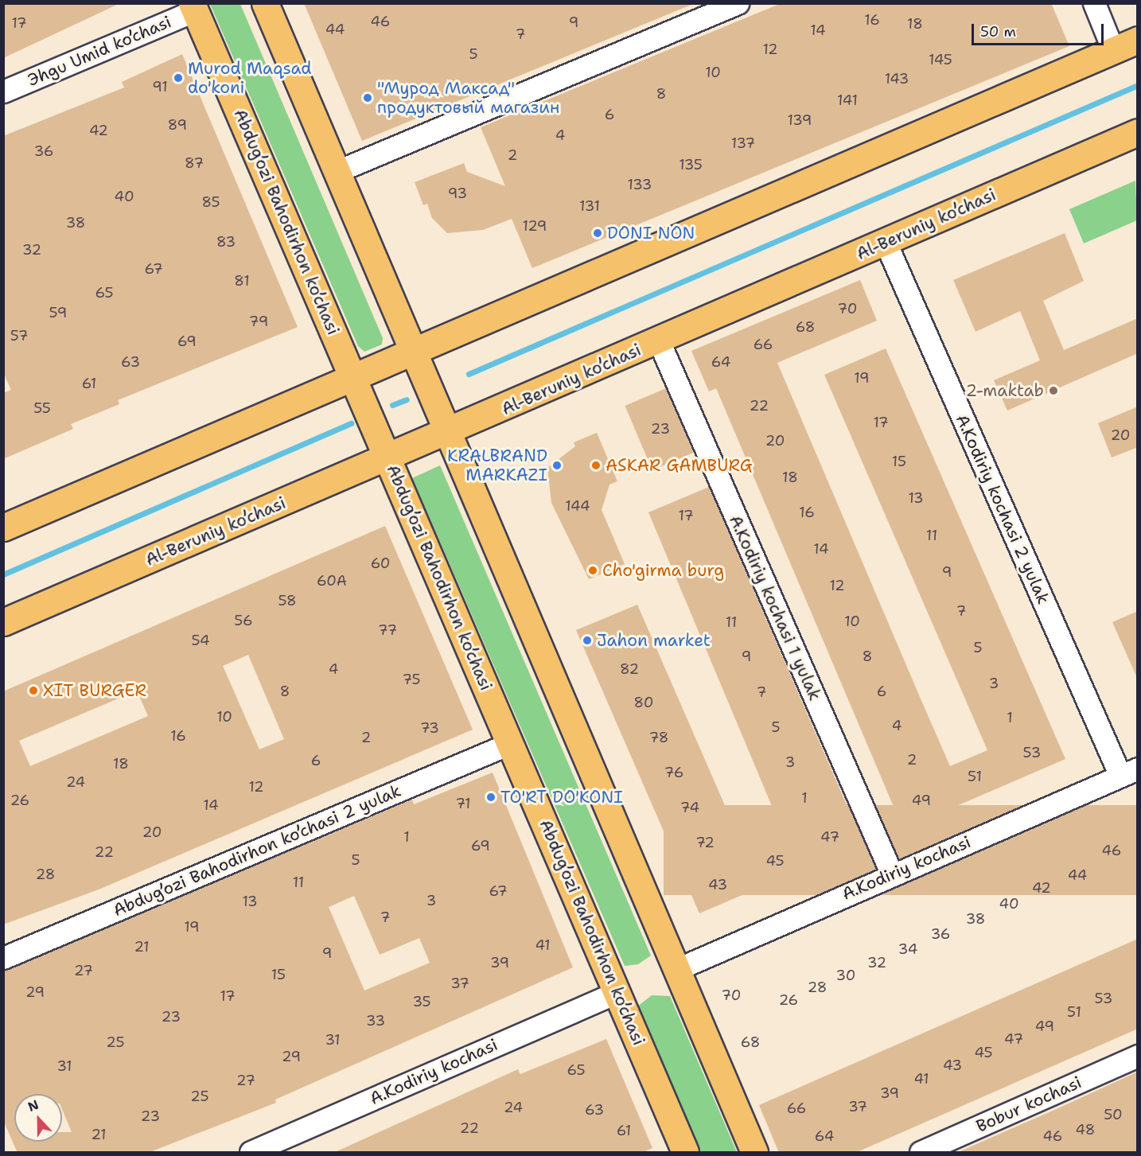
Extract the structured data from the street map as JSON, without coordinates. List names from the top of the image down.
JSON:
{
  "streets": {
    "main road": ["Abdug’ozi Bahodirhon ko’chasi", "Al-Beruniy ko’chasi"],
    "street": [
      "Эhgu Umid ko’chasi",
      "A.Kodiriy kochasi 2 yulak",
      "A.Kodiriy kochasi 1 yulak",
      "Abdug’ozi Bahodirhon ko’chasi 2 yulak",
      "A.Kodiriy kochasi",
      "Bobur kochasi"
    ]
  },
  "crossings": [
    ["Эhgu Umid ko’chasi", "Abdug’ozi Bahodirhon ko’chasi"],
    ["Abdug’ozi Bahodirhon ko’chasi", "Al-Beruniy ko’chasi"],
    ["Abdug’ozi Bahodirhon ko’chasi", "Abdug’ozi Bahodirhon ko’chasi 2 yulak"],
    ["Abdug’ozi Bahodirhon ko’chasi", "A.Kodiriy kochasi"],
    ["Al-Beruniy ko’chasi", "A.Kodiriy kochasi 2 yulak"],
    ["Al-Beruniy ko’chasi", "A.Kodiriy kochasi 1 yulak"],
    ["A.Kodiriy kochasi 2 yulak", "A.Kodiriy kochasi"],
    ["A.Kodiriy kochasi 1 yulak", "A.Kodiriy kochasi"]
  ],
  "places": [
    "Murod Maqsad do'koni",
    "\"Мурод Максад\" продуктовый магазин",
    "DONI NON",
    "2-maktab",
    "KRALBRAND MARKAZI",
    "ASKAR GAMBURG",
    "Cho'girma burg",
    "Jahon market",
    "XIT BURGER",
    "TO'RT DO'KONI"
  ],
  "house_numbers": [
    "16",
    "46",
    "9",
    "17",
    "18",
    "44",
    "14",
    "7",
    "12",
    "5",
    "145",
    "10",
    "143",
    "91",
    "8",
    "141",
    "6",
    "139",
    "89",
    "42",
    "4",
    "137",
    "36",
    "2",
    "87",
    "135",
    "133",
    "93",
    "40",
    "85",
    "131",
    "38",
    "129",
    "83",
    "32",
    "67",
    "81",
    "65",
    "70",
    "59",
    "79",
    "68",
    "57",
    "69",
    "66",
    "63",
    "64",
    "19",
    "61",
    "22",
    "55",
    "17",
    "23",
    "20",
    "20",
    "15",
    "18",
    "13",
    "144",
    "16",
    "17",
    "11",
    "14",
    "60",
    "9",
    "60A",
    "12",
    "58",
    "7",
    "56",
    "10",
    "11",
    "77",
    "54",
    "5",
    "9",
    "8",
    "4",
    "82",
    "75",
    "3",
    "8",
    "6",
    "7",
    "80",
    "10",
    "1",
    "4",
    "5",
    "73",
    "16",
    "2",
    "78",
    "53",
    "2",
    "6",
    "3",
    "18",
    "76",
    "51",
    "24",
    "12",
    "1",
    "26",
    "49",
    "71",
    "14",
    "74",
    "20",
    "1",
    "47",
    "72",
    "69",
    "46",
    "22",
    "5",
    "45",
    "28",
    "44",
    "11",
    "43",
    "42",
    "67",
    "3",
    "13",
    "40",
    "7",
    "38",
    "19",
    "36",
    "41",
    "21",
    "34",
    "9",
    "39",
    "32",
    "27",
    "15",
    "30",
    "37",
    "28",
    "29",
    "70",
    "17",
    "53",
    "26",
    "35",
    "51",
    "23",
    "33",
    "49",
    "47",
    "31",
    "25",
    "68",
    "45",
    "29",
    "43",
    "31",
    "65",
    "41",
    "27",
    "39",
    "25",
    "37",
    "24",
    "66",
    "63",
    "50",
    "23",
    "22",
    "48",
    "61",
    "21",
    "64",
    "46"
  ],
  "scale_bar": "50 m",
  "north": "top"
}
